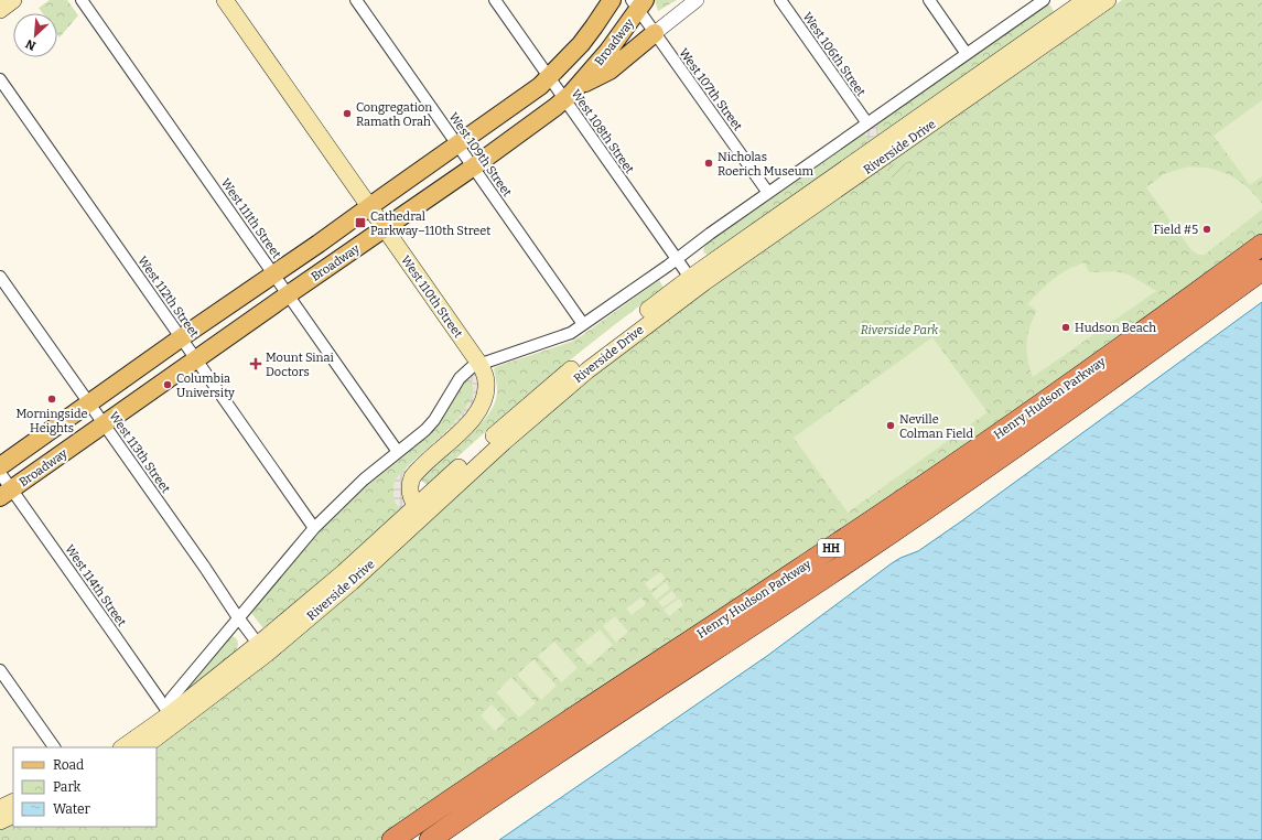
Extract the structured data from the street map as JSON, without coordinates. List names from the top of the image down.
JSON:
{
  "streets": {
    "highway": ["Henry Hudson Parkway", "HH"],
    "main road": ["Broadway", "Riverside Drive", "West 110th Street"],
    "street": [
      "West 106th Street",
      "West 107th Street",
      "West 108th Street",
      "West 109th Street",
      "West 111th Street",
      "West 112th Street",
      "West 113th Street",
      "West 114th Street"
    ]
  },
  "crossings": [
    ["Broadway", "West 107th Street"],
    ["Broadway", "West 108th Street"],
    ["Broadway", "West 109th Street"],
    ["Broadway", "West 111th Street"],
    ["Broadway", "West 112th Street"],
    ["Broadway", "West 110th Street"],
    ["Broadway", "West 113th Street"],
    ["Broadway", "West 114th Street"],
    ["West 108th Street", "Riverside Drive"],
    ["Riverside Drive", "West 110th Street"],
    ["Riverside Drive", "West 113th Street"],
    ["Riverside Drive", "West 114th Street"]
  ],
  "parks": ["Riverside Park"],
  "places": {
    "other": [
      "Congregation Ramath Orah",
      "Nicholas Roerich Museum",
      "Field #5",
      "Hudson Beach",
      "Columbia University",
      "Morningside Heights",
      "Neville Colman Field"
    ],
    "transit": ["Cathedral Parkway–110th Street"],
    "health": ["Mount Sinai Doctors"]
  },
  "legend": ["Road", "Park", "Water"],
  "north": "bottom left"
}
